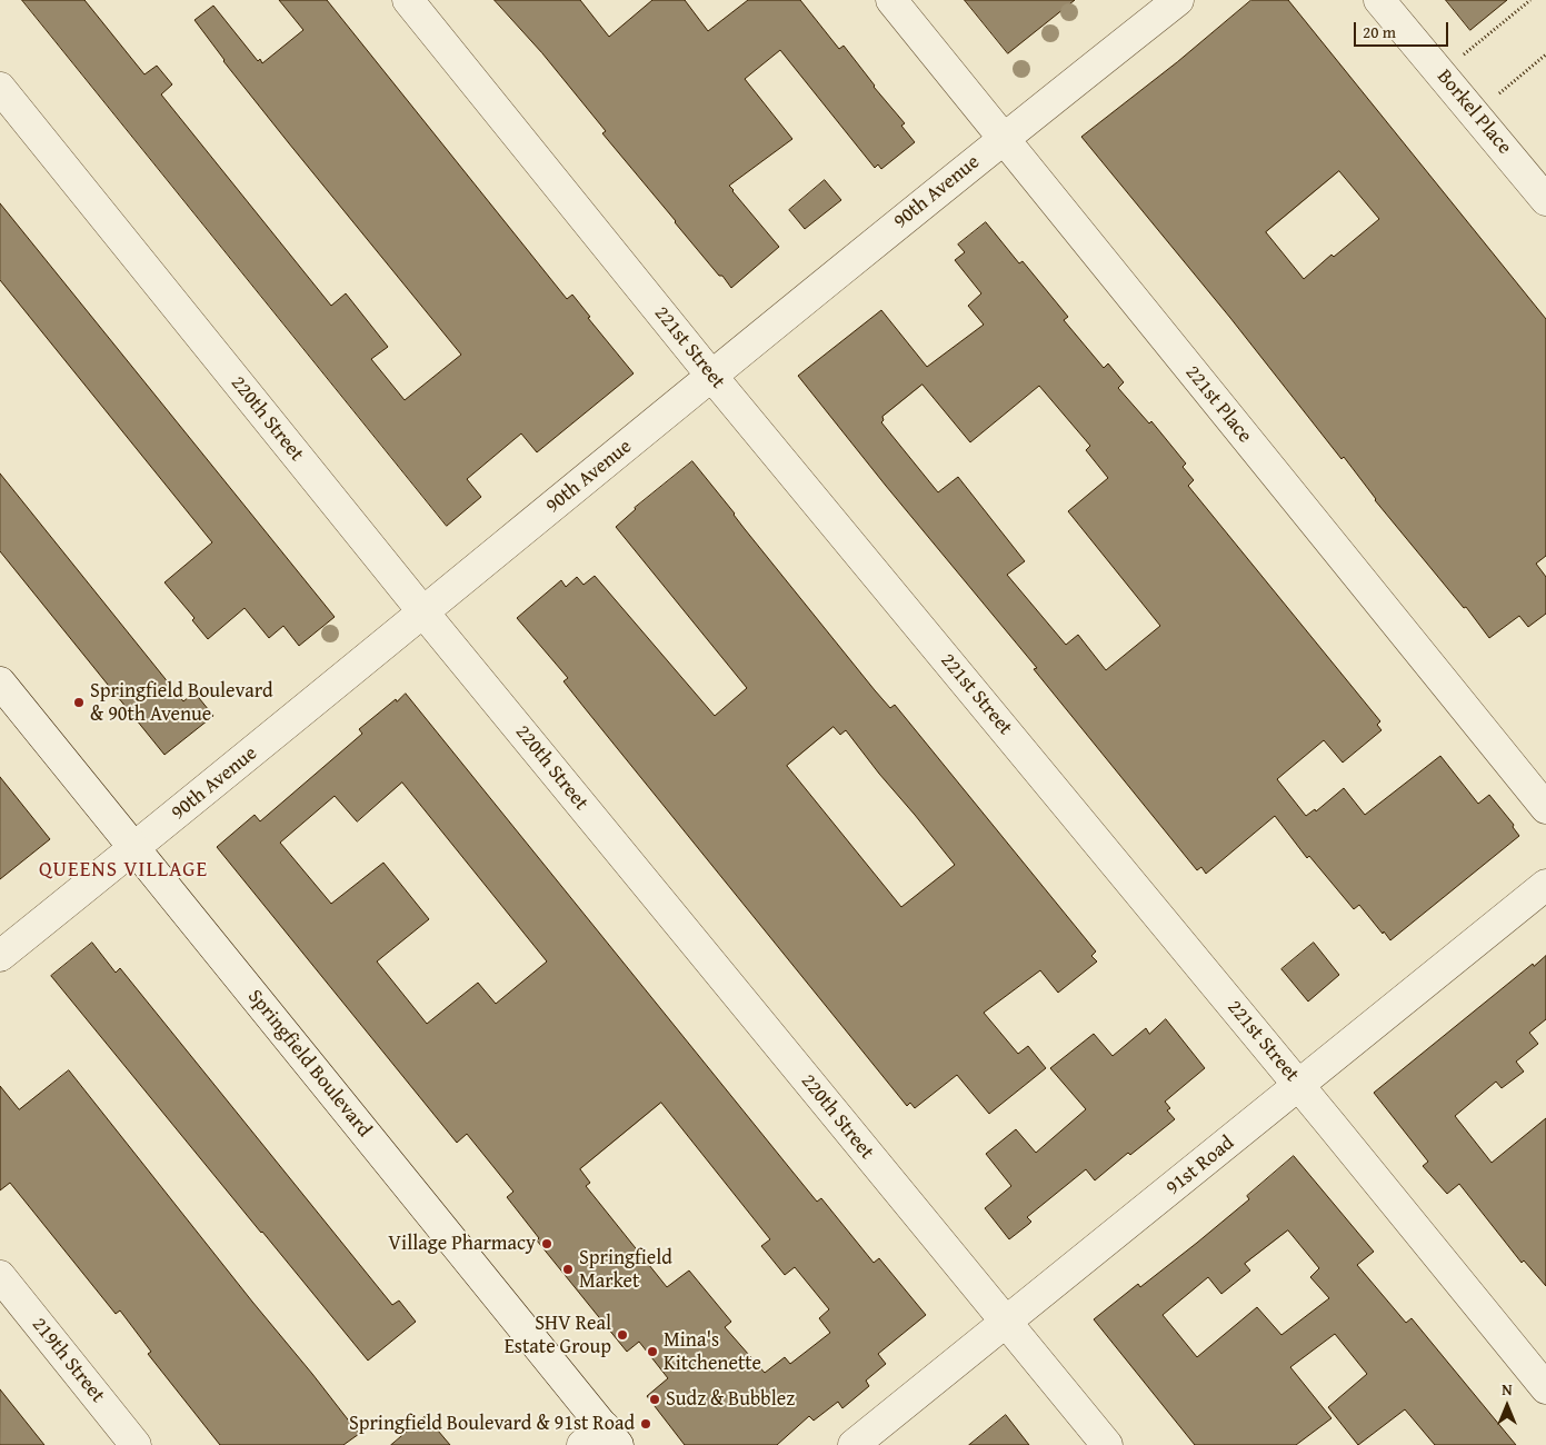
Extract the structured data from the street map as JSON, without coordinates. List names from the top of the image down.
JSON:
{
  "streets": {
    "street": [
      "Borkel Place",
      "90th Avenue",
      "221st Street",
      "221st Place",
      "220th Street",
      "Springfield Boulevard",
      "91st Road",
      "219th Street"
    ]
  },
  "crossings": [
    ["90th Avenue", "221st Street"],
    ["90th Avenue", "221st Place"],
    ["90th Avenue", "220th Street"],
    ["90th Avenue", "Springfield Boulevard"],
    ["221st Street", "91st Road"],
    ["220th Street", "91st Road"]
  ],
  "districts": ["QUEENS VILLAGE"],
  "places": [
    "Springfield Boulevard & 90th Avenue",
    "Village Pharmacy",
    "Springfield Market",
    "SHV Real Estate Group",
    "Mina's Kitchenette",
    "Sudz & Bubblez",
    "Springfield Boulevard & 91st Road"
  ],
  "scale_bar": "20 m",
  "north": "top"
}
